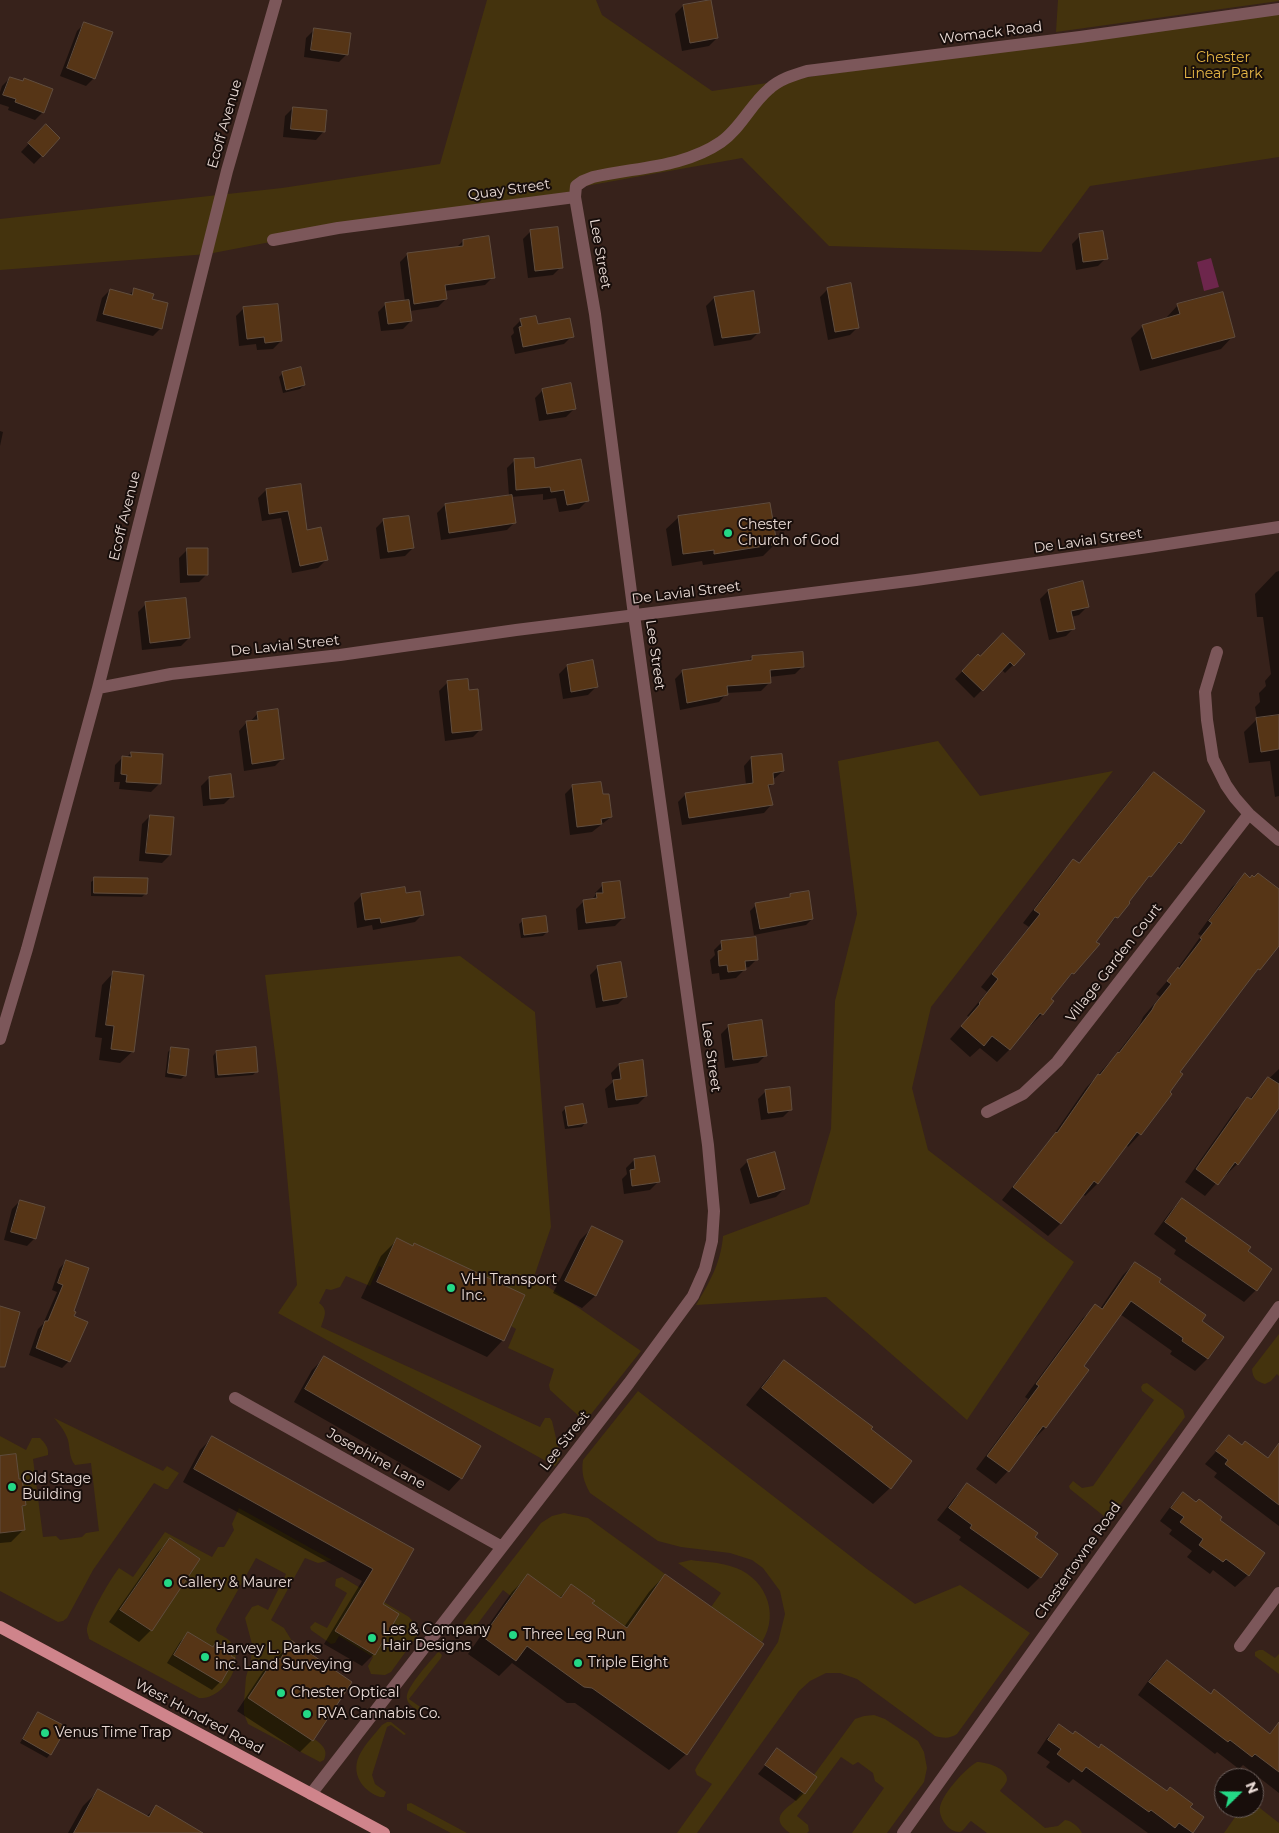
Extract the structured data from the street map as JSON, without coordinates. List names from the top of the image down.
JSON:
{
  "streets": {
    "main road": ["West Hundred Road"],
    "street": [
      "Womack Road",
      "Ecoff Avenue",
      "Quay Street",
      "Lee Street",
      "De Lavial Street",
      "Village Garden Court",
      "Josephine Lane",
      "Chestertowne Road"
    ]
  },
  "crossings": [
    ["Womack Road", "Quay Street"],
    ["Womack Road", "Lee Street"],
    ["Ecoff Avenue", "De Lavial Street"],
    ["Quay Street", "Lee Street"],
    ["Lee Street", "De Lavial Street"],
    ["Lee Street", "Josephine Lane"],
    ["Lee Street", "West Hundred Road"]
  ],
  "parks": ["Chester Linear Park"],
  "places": [
    "Chester Church of God",
    "VHI Transport Inc.",
    "Old Stage Building",
    "Callery & Maurer",
    "Three Leg Run",
    "Les & Company Hair Designs",
    "Harvey L. Parks inc. Land Surveying",
    "Triple Eight",
    "Chester Optical",
    "RVA Cannabis Co.",
    "Venus Time Trap"
  ],
  "north": "right"
}
